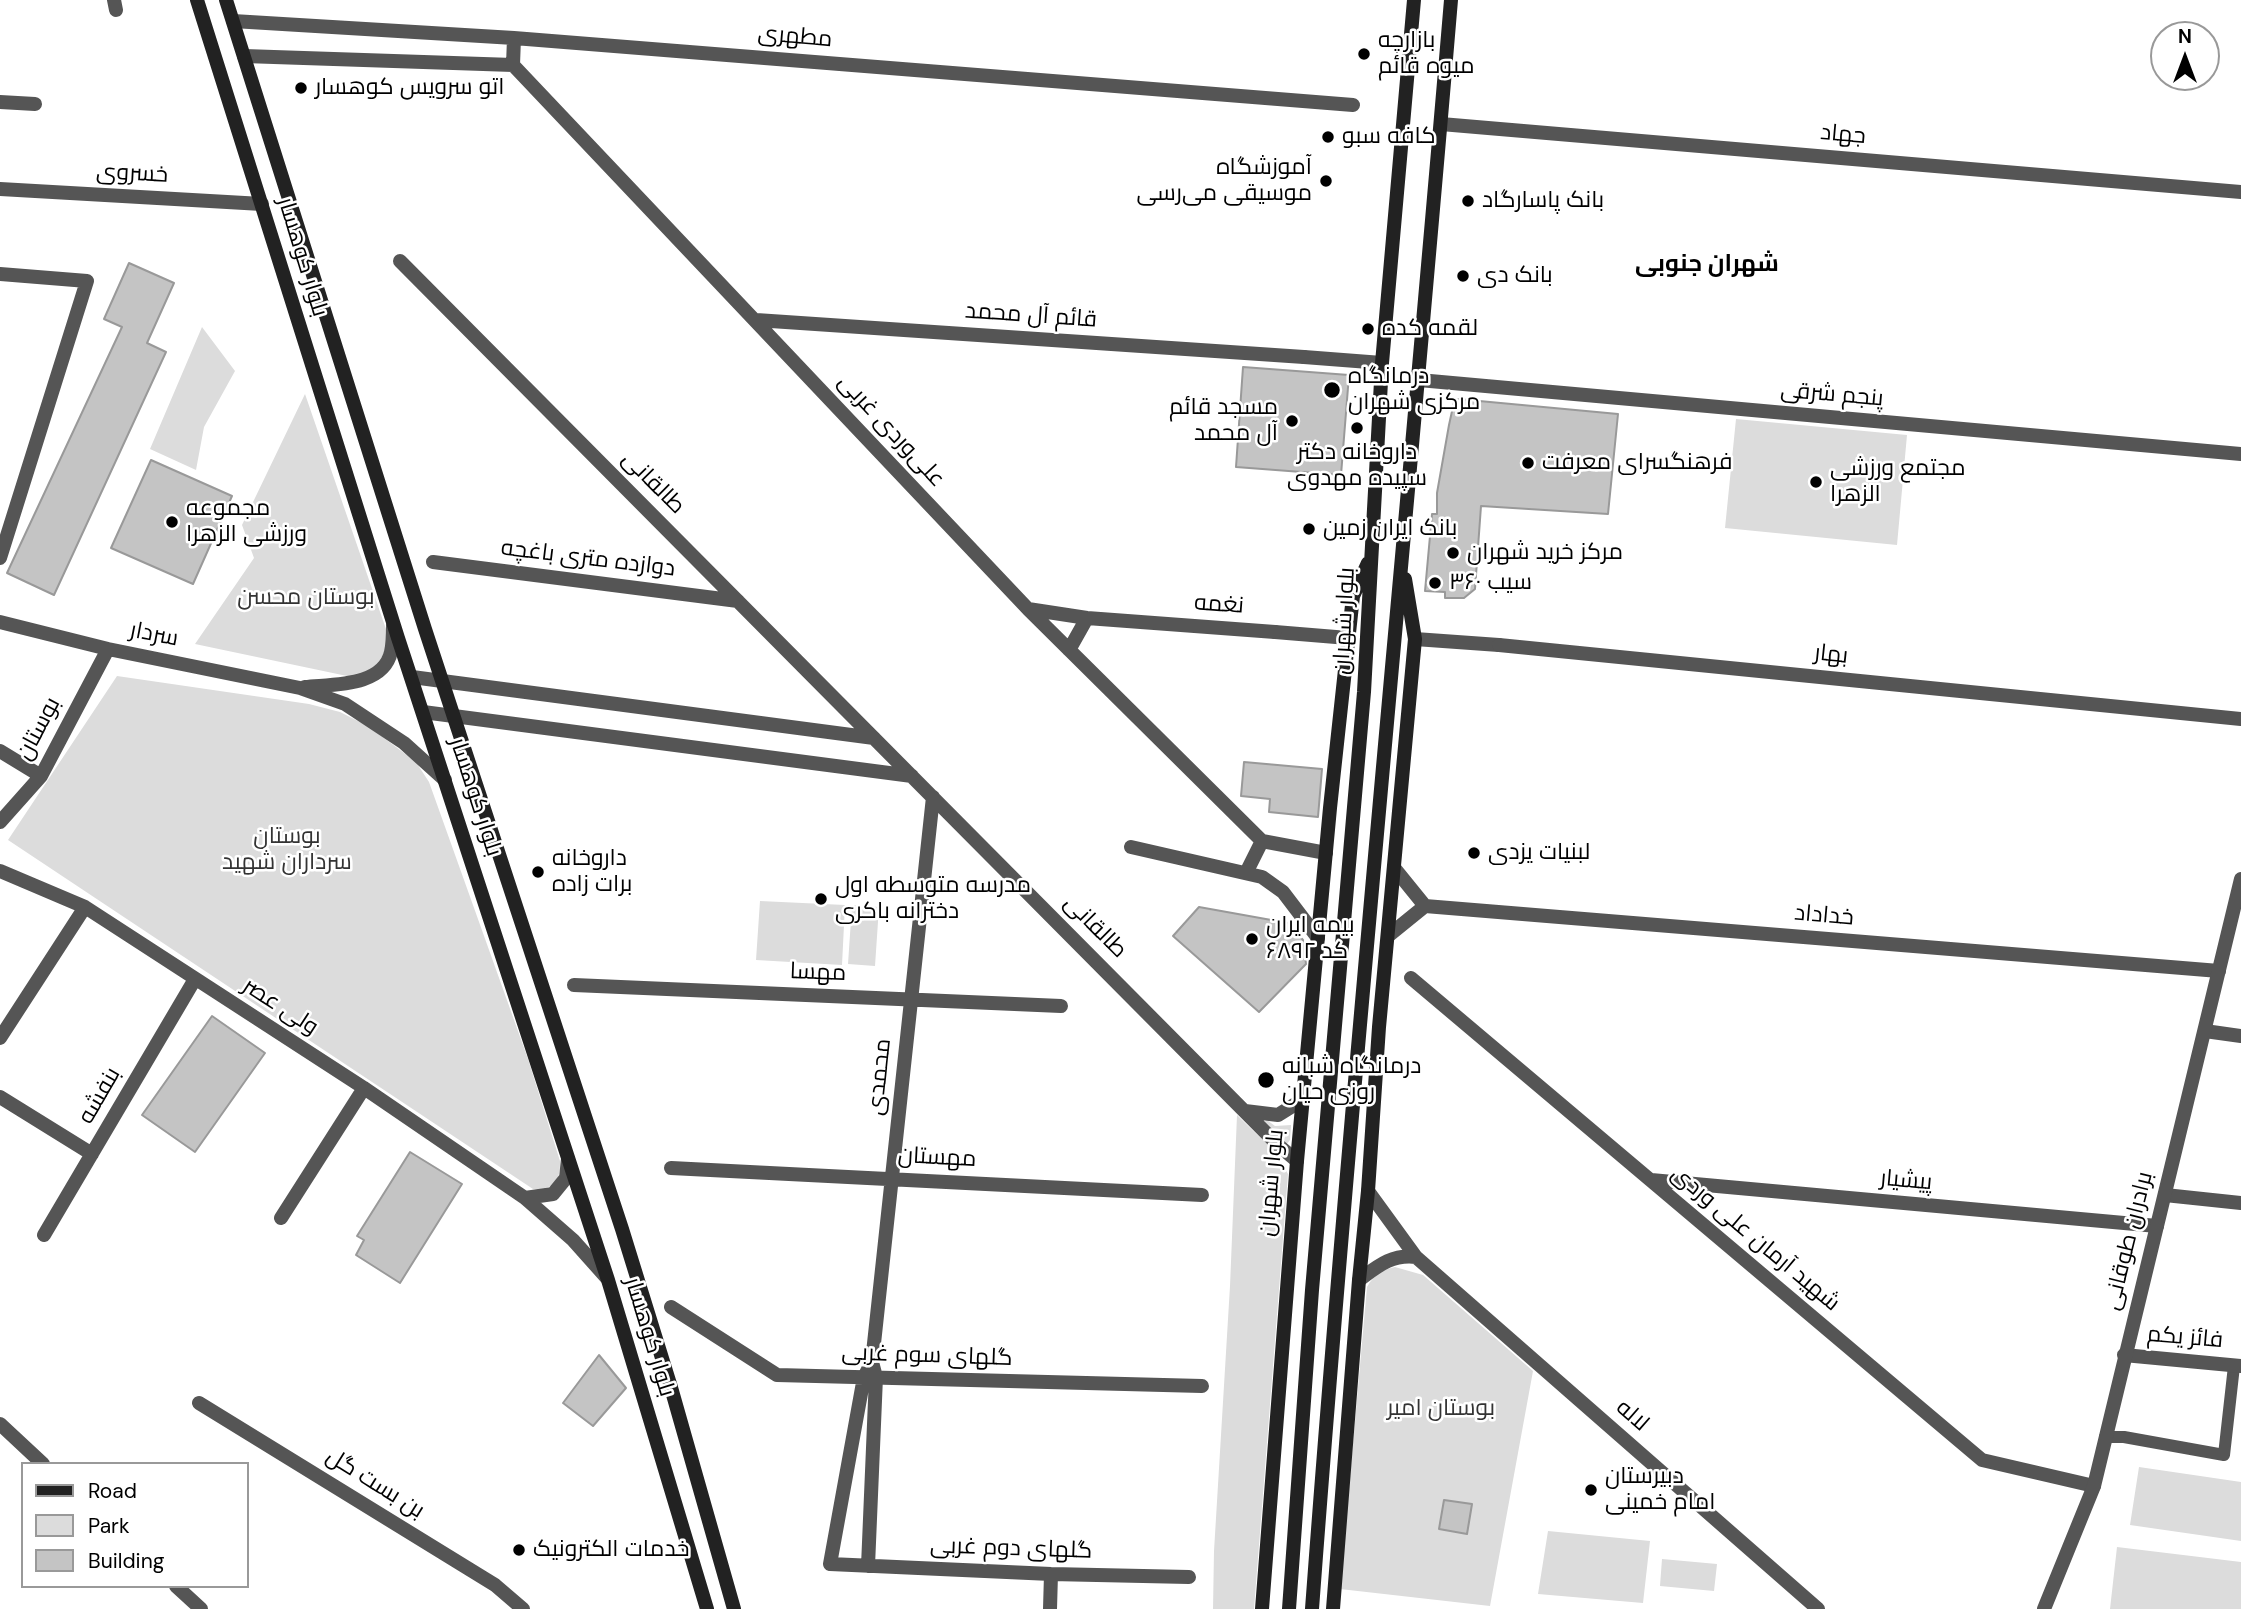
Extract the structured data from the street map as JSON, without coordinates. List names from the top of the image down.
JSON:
{
  "streets": {
    "main road": ["بلوار کوهسار", "بلوار شهران"],
    "street": [
      "مطهری",
      "جهاد",
      "خسروی",
      "قائم آل محمد",
      "پنجم شرقی",
      "علی‌وردی غربی",
      "طالقانی",
      "دوازده متری باغچه",
      "نغمه",
      "سردار",
      "بهار",
      "بوستان",
      "خداداد",
      "مهسا",
      "ولی عصر",
      "محمدی",
      "بنفشه",
      "مهستان",
      "پیشیار",
      "شهید آرمان علی وردی",
      "برادران طوقانی",
      "فائز یکم",
      "گلهای سوم غربی",
      "لاله",
      "بن بست گل",
      "گلهای دوم غربی"
    ]
  },
  "crossings": [
    ["مطهری", "بلوار کوهسار"],
    ["خسروی", "بلوار کوهسار"],
    ["بلوار کوهسار", "سردار"],
    ["بلوار کوهسار", "ولی عصر"],
    ["قائم آل محمد", "علی‌وردی غربی"],
    ["قائم آل محمد", "بلوار شهران"],
    ["علی‌وردی غربی", "نغمه"],
    ["طالقانی", "دوازده متری باغچه"],
    ["طالقانی", "بلوار شهران"],
    ["طالقانی", "محمدی"],
    ["نغمه", "بلوار شهران"],
    ["سردار", "بوستان"],
    ["خداداد", "برادران طوقانی"],
    ["مهسا", "محمدی"],
    ["ولی عصر", "بنفشه"],
    ["محمدی", "مهستان"],
    ["محمدی", "گلهای سوم غربی"],
    ["محمدی", "گلهای دوم غربی"],
    ["پیشیار", "شهید آرمان علی وردی"],
    ["پیشیار", "برادران طوقانی"],
    ["شهید آرمان علی وردی", "برادران طوقانی"],
    ["برادران طوقانی", "فائز یکم"],
    ["گلهای سوم غربی", "گلهای دوم غربی"]
  ],
  "districts": ["شهران جنوبی"],
  "parks": ["بوستان محسن", "بوستان سرداران شهید", "بوستان امیر"],
  "places": [
    "بازارچه میوه قائم",
    "اتو سرویس کوهسار",
    "کافه سبو",
    "آموزشگاه موسیقی می‌رسی",
    "بانک پاسارگاد",
    "بانک دی",
    "لقمه کده",
    "درمانگاه مرکزی شهران",
    "مسجد قائم آل محمد",
    "داروخانه دکتر سپیده مهدوی",
    "فرهنگسرای معرفت",
    "مجتمع ورزشی الزهرا",
    "مجموعه ورزشی الزهرا",
    "بانک ایران زمین",
    "مرکز خرید شهران",
    "سیب ۳۶۰",
    "لبنیات یزدی",
    "داروخانه برات زاده",
    "مدرسه متوسطه اول دخترانه باکری",
    "بیمه ایران کد ۶۸۹۲",
    "درمانگاه شبانه روزی حیان",
    "دبیرستان امام خمینی",
    "خدمات الکترونیک"
  ],
  "legend": ["Road", "Park", "Building"],
  "north": "top"
}
